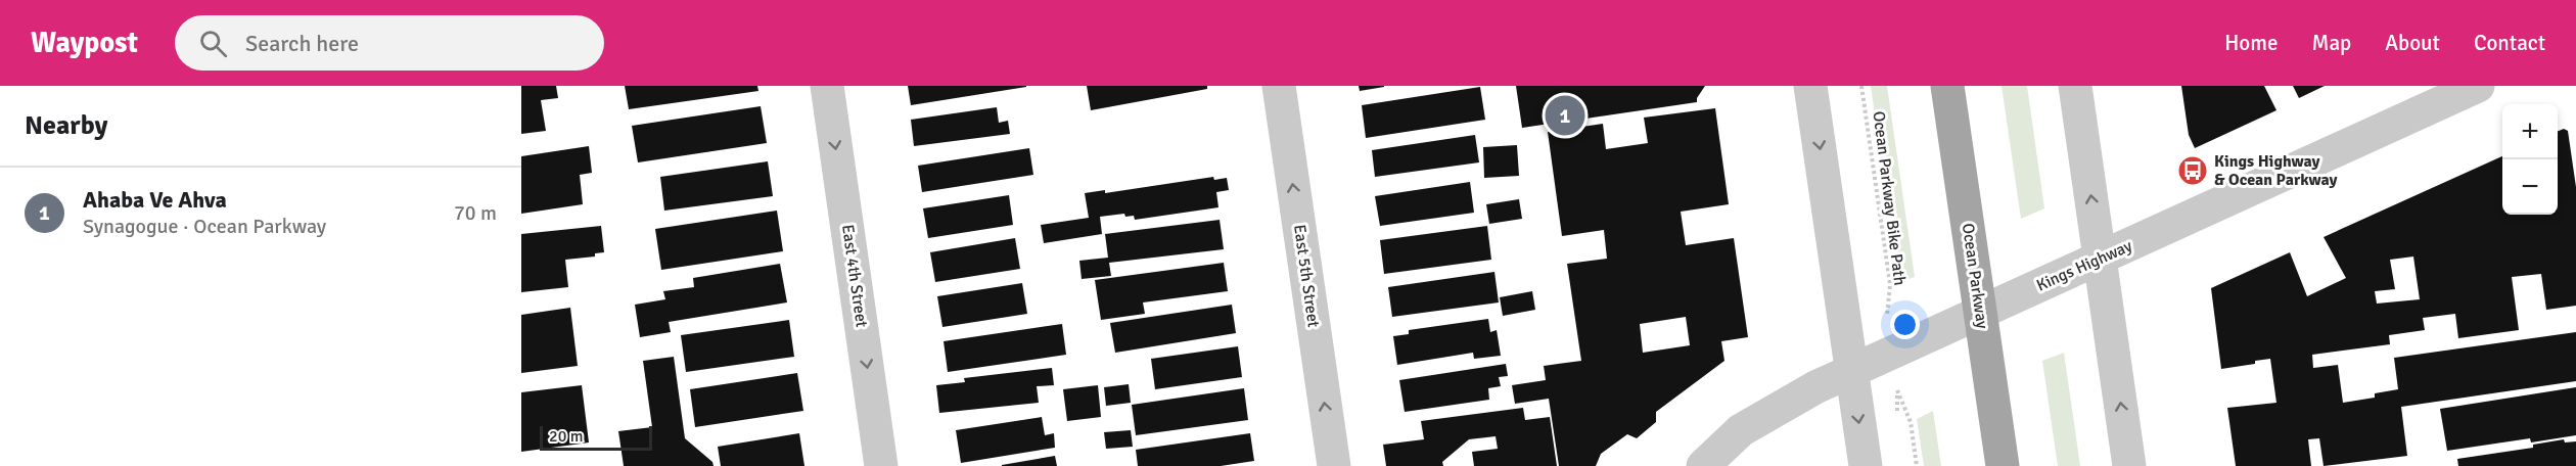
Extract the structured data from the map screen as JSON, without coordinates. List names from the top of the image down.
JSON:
{
  "streets": {
    "main road": ["Ocean Parkway"],
    "street": ["Kings Highway", "East 4th Street", "East 5th Street"],
    "path": ["Ocean Parkway Bike Path"]
  },
  "crossings": [
    ["Kings Highway", "Ocean Parkway"]
  ],
  "one_way": ["East 4th Street", "East 5th Street"],
  "places": {
    "bus stop": ["Kings Highway & Ocean Parkway"]
  },
  "scale_bar": "20 m",
  "page": {
    "header": "Waypost",
    "search": "Search here",
    "nav": [
      "Home",
      "Map",
      "About",
      "Contact"
    ],
    "heading": "Nearby",
    "pins": "1",
    "map_buttons": ["+", "−"],
    "list": [
      {
        "mark": "1",
        "name": "Ahaba Ve Ahva",
        "note": "Synagogue · Ocean Parkway",
        "value": "70 m"
      }
    ],
    "scale": "20 m"
  }
}
